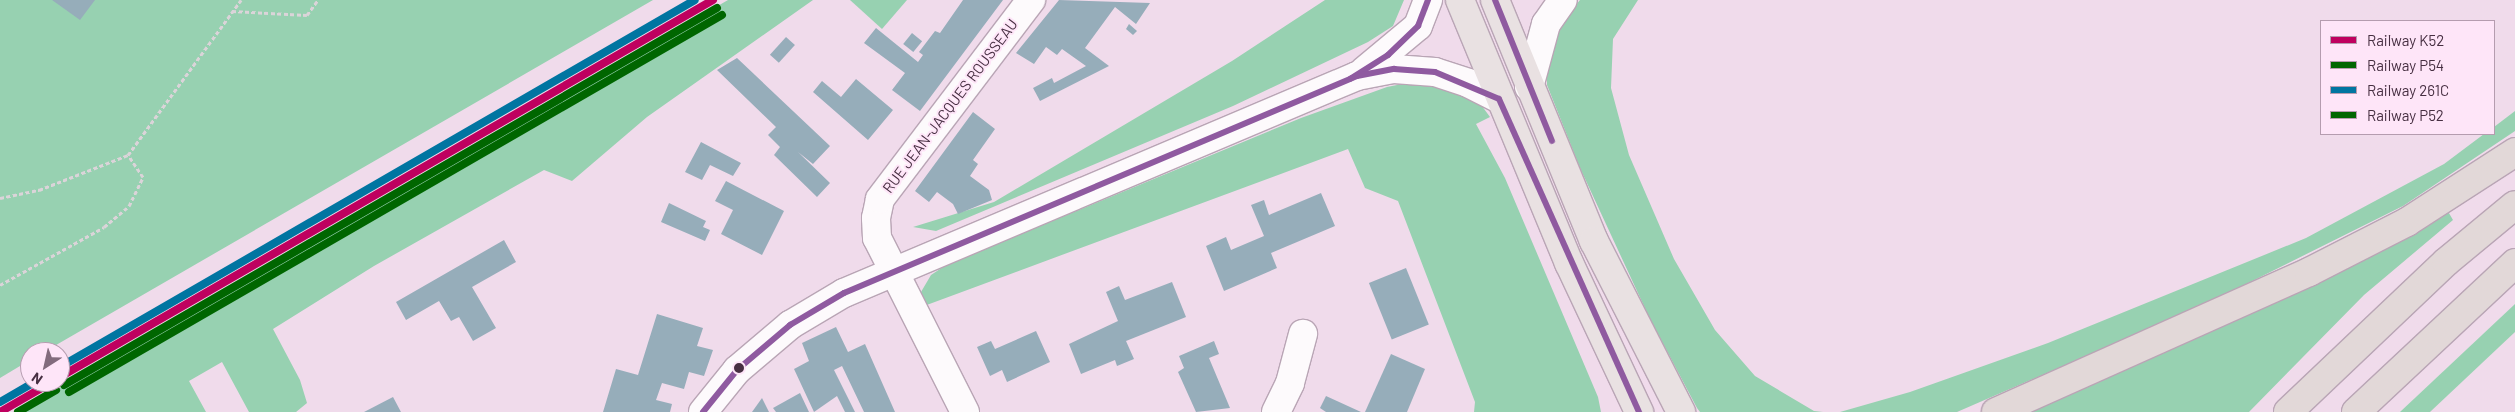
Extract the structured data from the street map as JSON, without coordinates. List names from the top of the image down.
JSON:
{
  "streets": {
    "street": ["RUE JEAN-JACQUES ROUSSEAU"]
  },
  "lines": [
    "rail line K52",
    "rail line 261C",
    "rail line P54",
    "rail line P52"
  ],
  "legend": [
    "Railway K52",
    "Railway P54",
    "Railway 261C",
    "Railway P52"
  ],
  "north": "bottom left"
}
